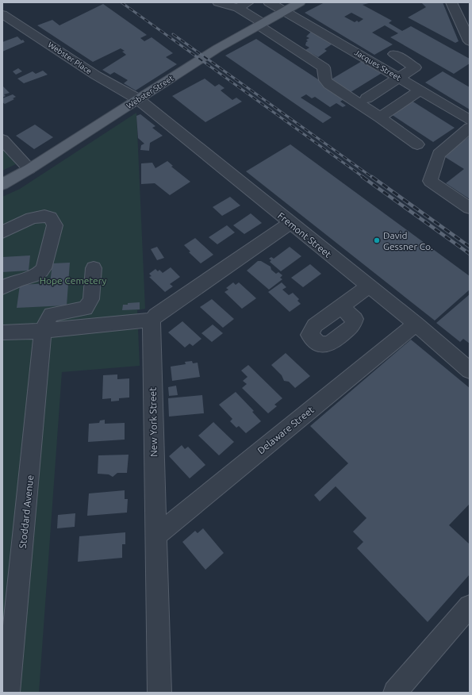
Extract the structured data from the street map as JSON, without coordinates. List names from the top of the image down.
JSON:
{
  "streets": {
    "main road": ["Webster Street"],
    "street": [
      "Webster Place",
      "Jacques Street",
      "Fremont Street",
      "New York Street",
      "Delaware Street",
      "Stoddard Avenue"
    ]
  },
  "crossings": [
    ["Webster Place", "Webster Street"],
    ["Webster Place", "Fremont Street"],
    ["Jacques Street", "Webster Street"],
    ["Webster Street", "Fremont Street"],
    ["Fremont Street", "Delaware Street"],
    ["New York Street", "Delaware Street"]
  ],
  "parks": ["Hope Cemetery"],
  "places": ["David Gessner Co."]
}
